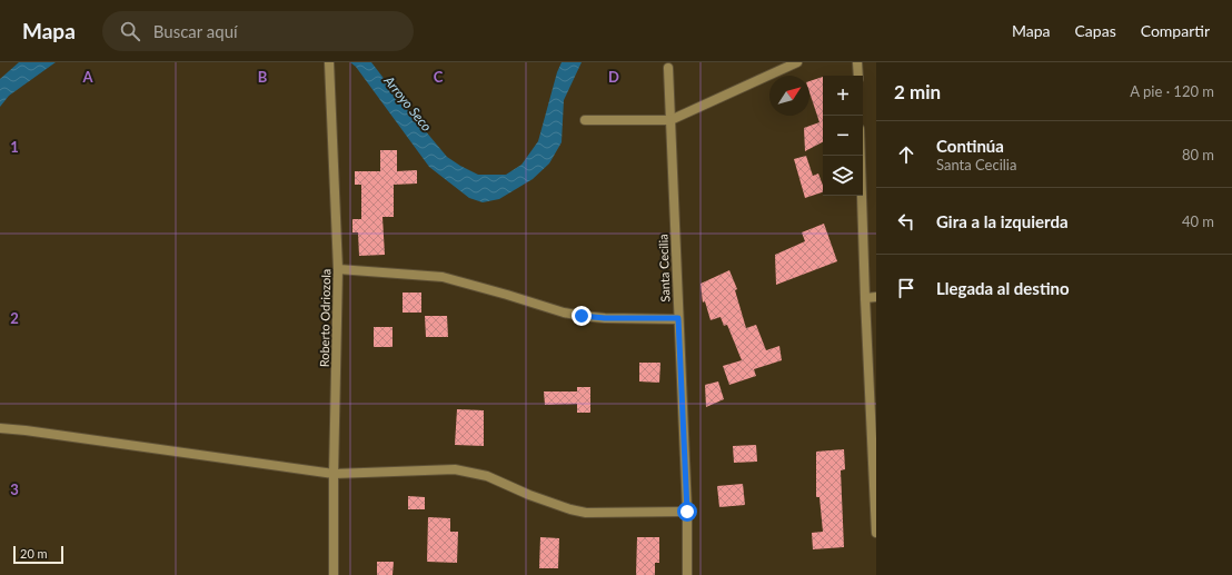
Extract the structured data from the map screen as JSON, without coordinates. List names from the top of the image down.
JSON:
{
  "streets": {
    "street": ["Santa Cecilia", "Roberto Odriozola"]
  },
  "water": ["Arroyo Seco"],
  "scale_bar": "20 m",
  "north": "top right",
  "page": {
    "header": "Mapa",
    "search": "Buscar aquí",
    "nav": ["Mapa", "Capas", "Compartir"],
    "heading": ["2 min", "A pie · 120 m"],
    "map_buttons": ["+", "−"],
    "list": [
      ["Continúa", "Santa Cecilia", "80 m"],
      ["Gira a la izquierda", "40 m"],
      "Llegada al destino"
    ],
    "scale": "20 m"
  },
  "grid": {
    "columns": [
      "A",
      "B",
      "C",
      "D"
    ],
    "rows": ["1", "2", "3"]
  }
}
